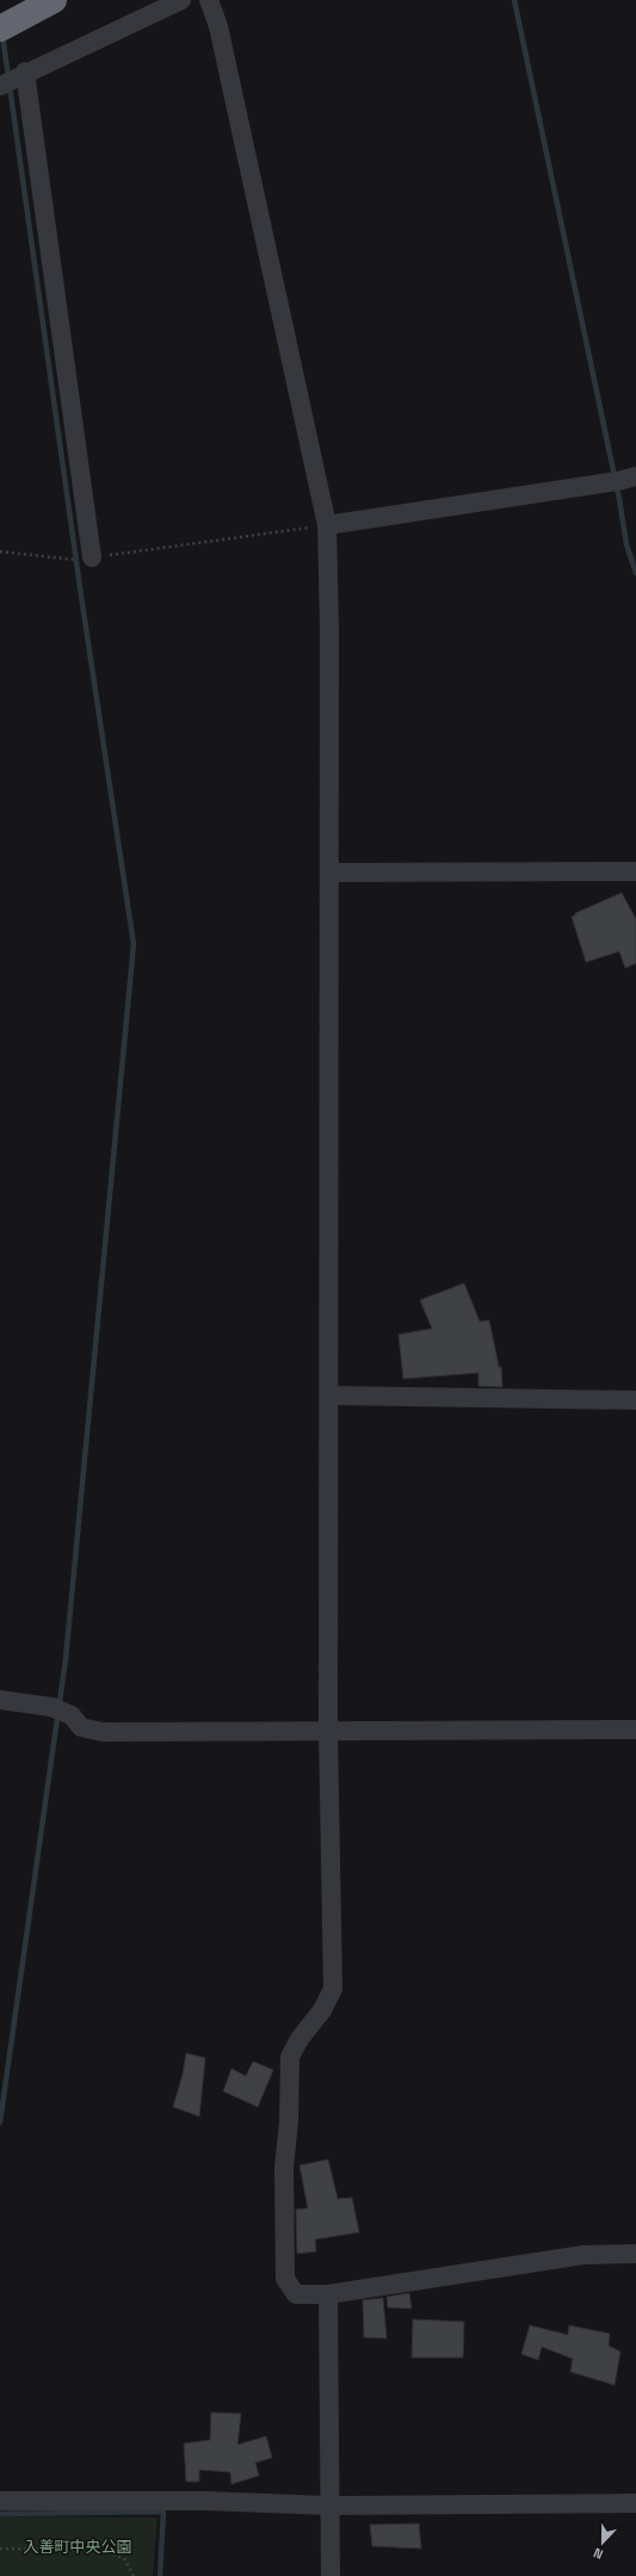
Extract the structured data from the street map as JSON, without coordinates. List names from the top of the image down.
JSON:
{
  "parks": ["入善町中央公園"],
  "north": "bottom"
}
